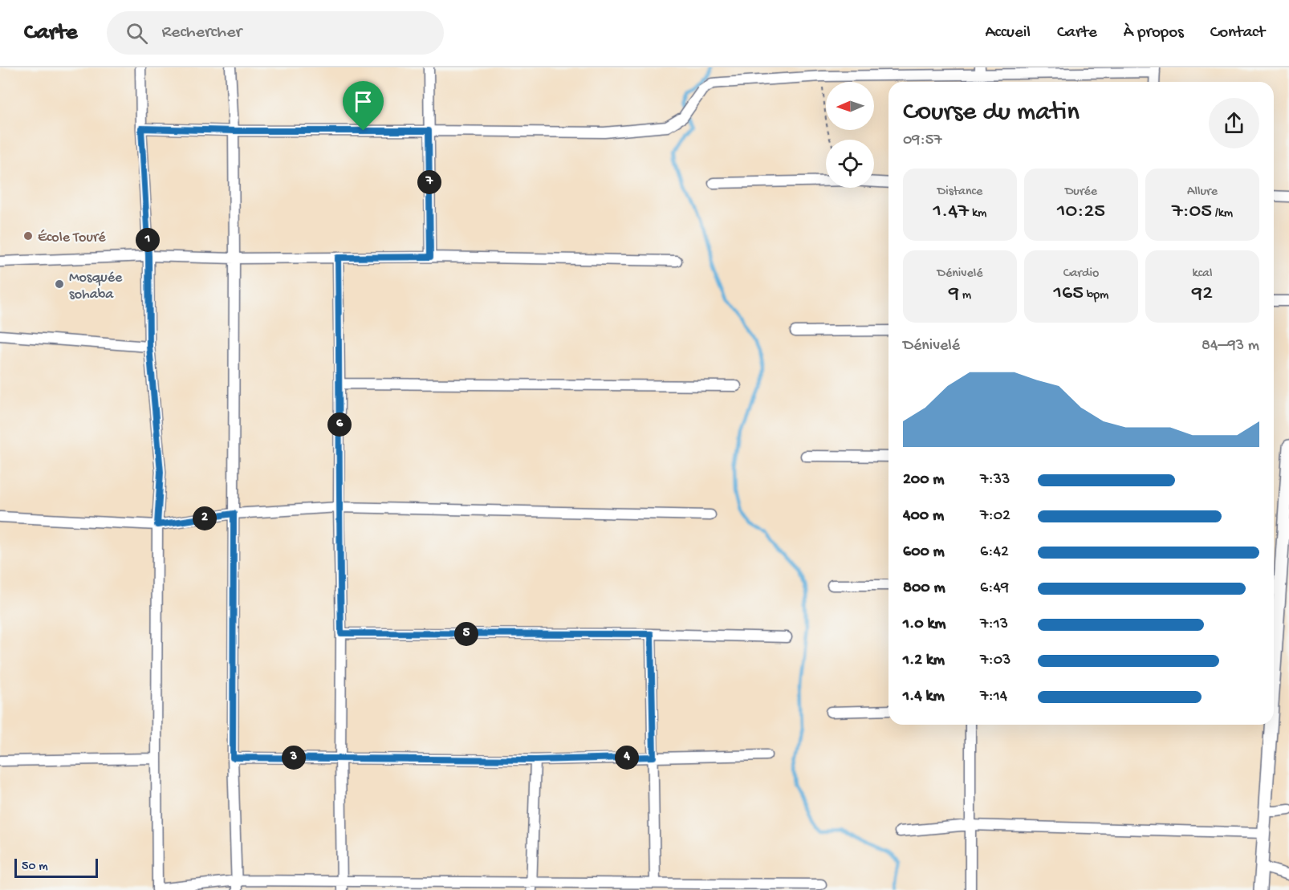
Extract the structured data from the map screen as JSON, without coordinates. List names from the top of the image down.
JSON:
{
  "places": ["École Touré", "Mosquée sohaba"],
  "scale_bar": "50 m",
  "north": "left",
  "page": {
    "header": "Carte",
    "search": "Rechercher",
    "nav": [
      "Accueil",
      "Carte",
      "À propos",
      "Contact"
    ],
    "heading": ["Course du matin", "09:57"],
    "stats": [
      ["Distance", "1.47 km"],
      ["Durée", "10:25"],
      ["Allure", "7:05 /km"],
      ["Dénivelé", "9 m"],
      ["Cardio", "165 bpm"],
      ["kcal", "92"]
    ],
    "pins": [
      "7",
      "1",
      "6",
      "2",
      "5",
      "3",
      "4"
    ],
    "chart": ["Dénivelé", "84–93 m"],
    "list": [
      {
        "name": "200 m",
        "note": "7:33"
      },
      {
        "name": "400 m",
        "note": "7:02"
      },
      {
        "name": "600 m",
        "note": "6:42"
      },
      {
        "name": "800 m",
        "note": "6:49"
      },
      {
        "name": "1.0 km",
        "note": "7:13"
      },
      {
        "name": "1.2 km",
        "note": "7:03"
      },
      {
        "name": "1.4 km",
        "note": "7:14"
      }
    ],
    "scale": "50 m"
  }
}
